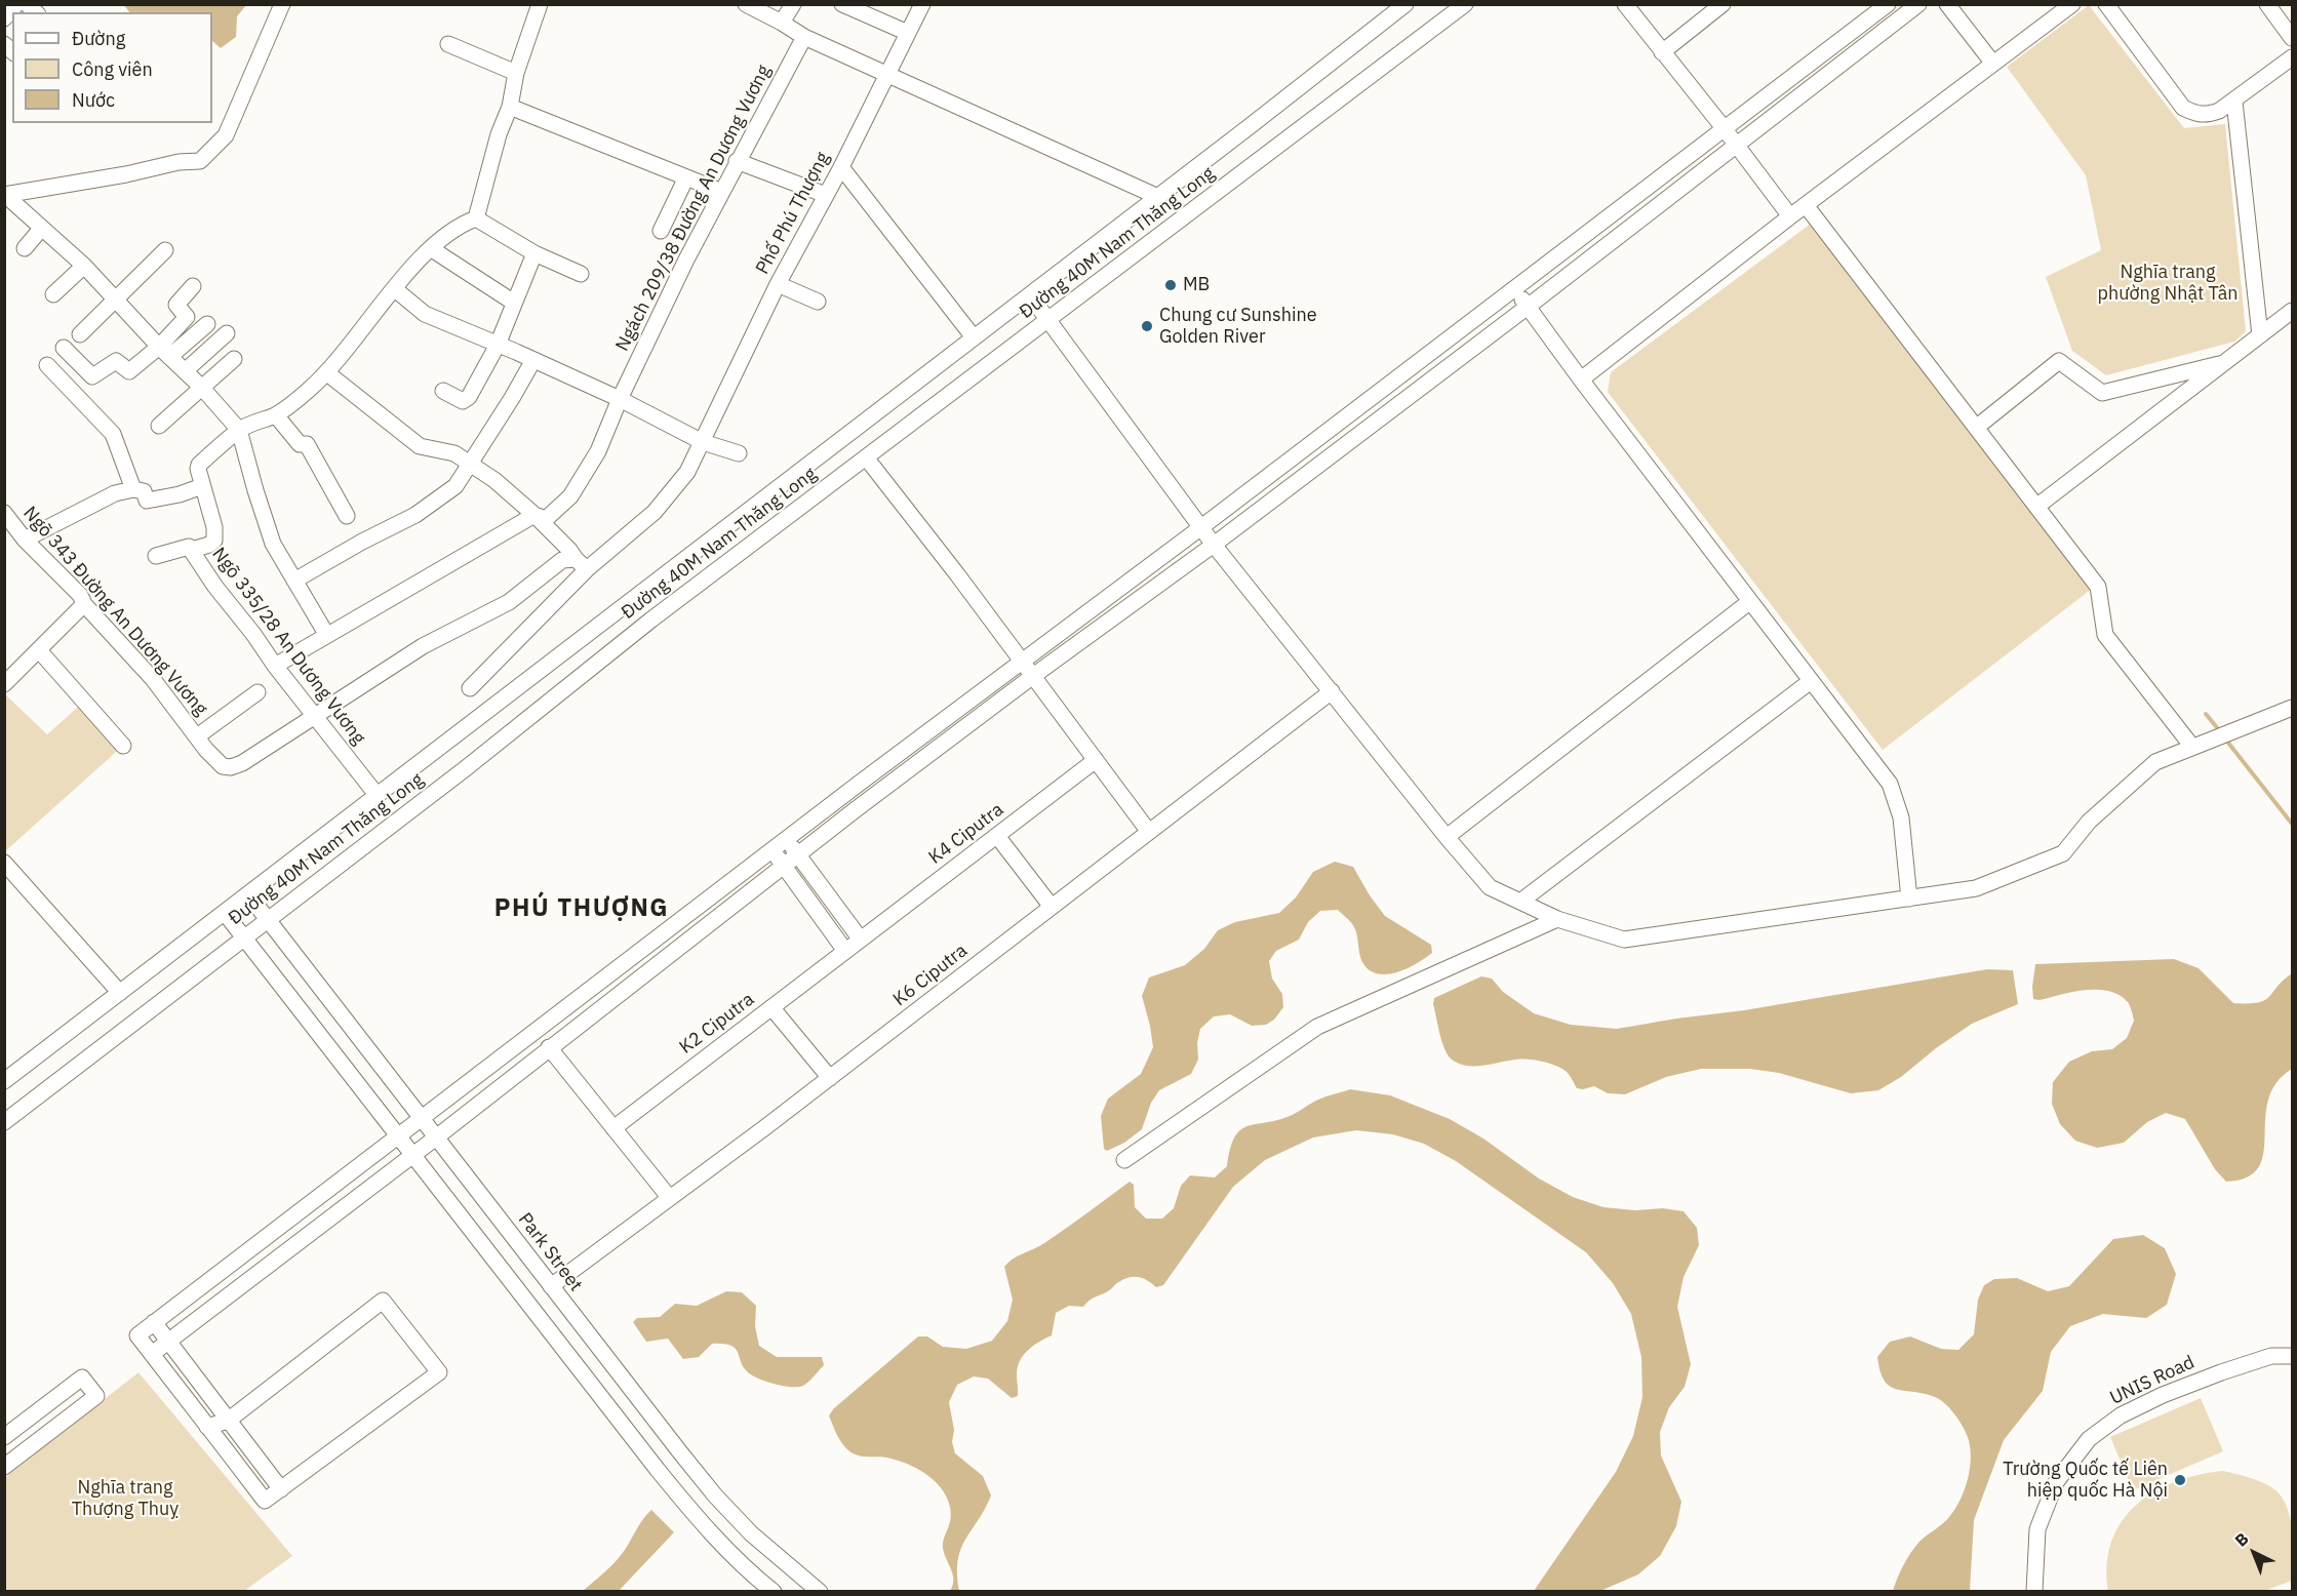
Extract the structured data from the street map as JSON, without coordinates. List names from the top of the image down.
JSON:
{
  "streets": {
    "street": [
      "Ngách 209/38 Đường An Dương Vương",
      "Phố Phú Thượng",
      "Đường 40M Nam Thăng Long",
      "Ngõ 343 Đường An Dương Vương",
      "Ngõ 335/28 An Dương Vương",
      "K4 Ciputra",
      "K6 Ciputra",
      "K2 Ciputra",
      "Park Street",
      "UNIS Road"
    ]
  },
  "crossings": [
    ["Đường 40M Nam Thăng Long", "Ngõ 335/28 An Dương Vương"],
    ["Đường 40M Nam Thăng Long", "Park Street"],
    ["Ngõ 343 Đường An Dương Vương", "Ngõ 335/28 An Dương Vương"],
    ["K4 Ciputra", "K2 Ciputra"],
    ["K6 Ciputra", "Park Street"]
  ],
  "districts": ["PHÚ THƯỢNG"],
  "parks": ["Nghĩa trang phường Nhật Tân", "Nghĩa trang Thượng Thuỵ"],
  "places": ["MB", "Chung cư Sunshine Golden River", "Trường Quốc tế Liên hiệp quốc Hà Nội"],
  "legend": ["Đường", "Công viên", "Nước"],
  "north": "top left"
}
